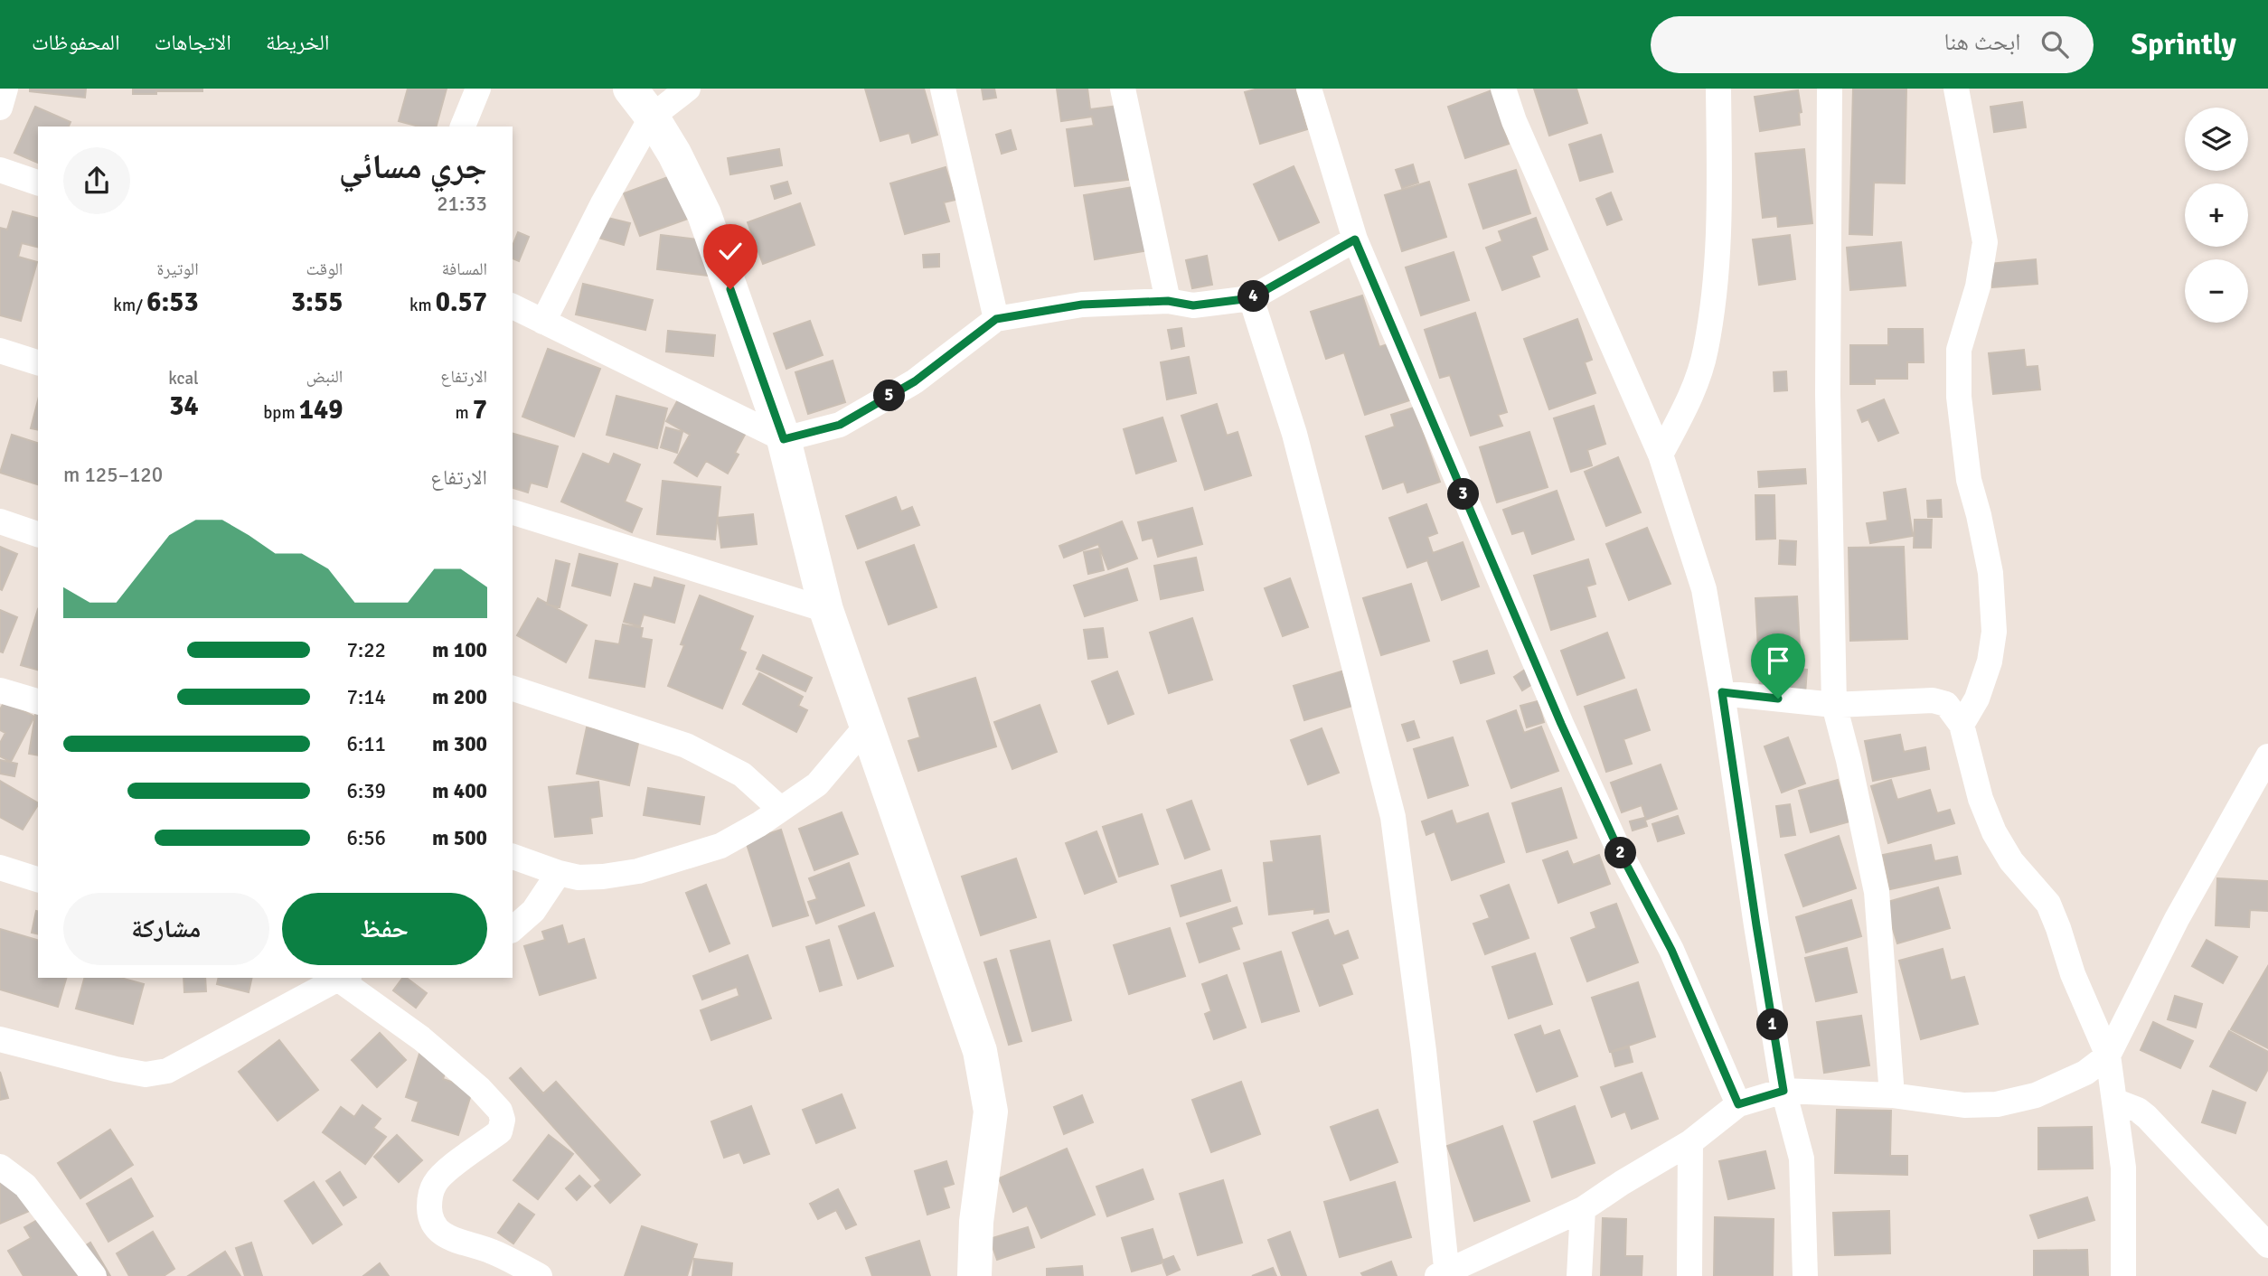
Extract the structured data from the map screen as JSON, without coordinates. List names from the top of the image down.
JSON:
{
  "page": {
    "header": "Sprintly",
    "search": "ابحث هنا",
    "nav": ["الخريطة", "الاتجاهات", "المحفوظات"],
    "map_buttons": ["+", "−"],
    "heading": ["جري مسائي", "21:33"],
    "stats": [
      ["المسافة", "0.57 km"],
      ["الوقت", "3:55"],
      ["الوتيرة", "6:53 /km"],
      ["الارتفاع", "7 m"],
      ["النبض", "149 bpm"],
      ["kcal", "34"]
    ],
    "pins": [
      "4",
      "5",
      "3",
      "2",
      "1"
    ],
    "chart": ["الارتفاع", "120–125 m"],
    "list": [
      {
        "name": "100 m",
        "note": "7:22"
      },
      {
        "name": "200 m",
        "note": "7:14"
      },
      {
        "name": "300 m",
        "note": "6:11"
      },
      {
        "name": "400 m",
        "note": "6:39"
      },
      {
        "name": "500 m",
        "note": "6:56"
      }
    ],
    "buttons": ["حفظ", "مشاركة"]
  }
}
